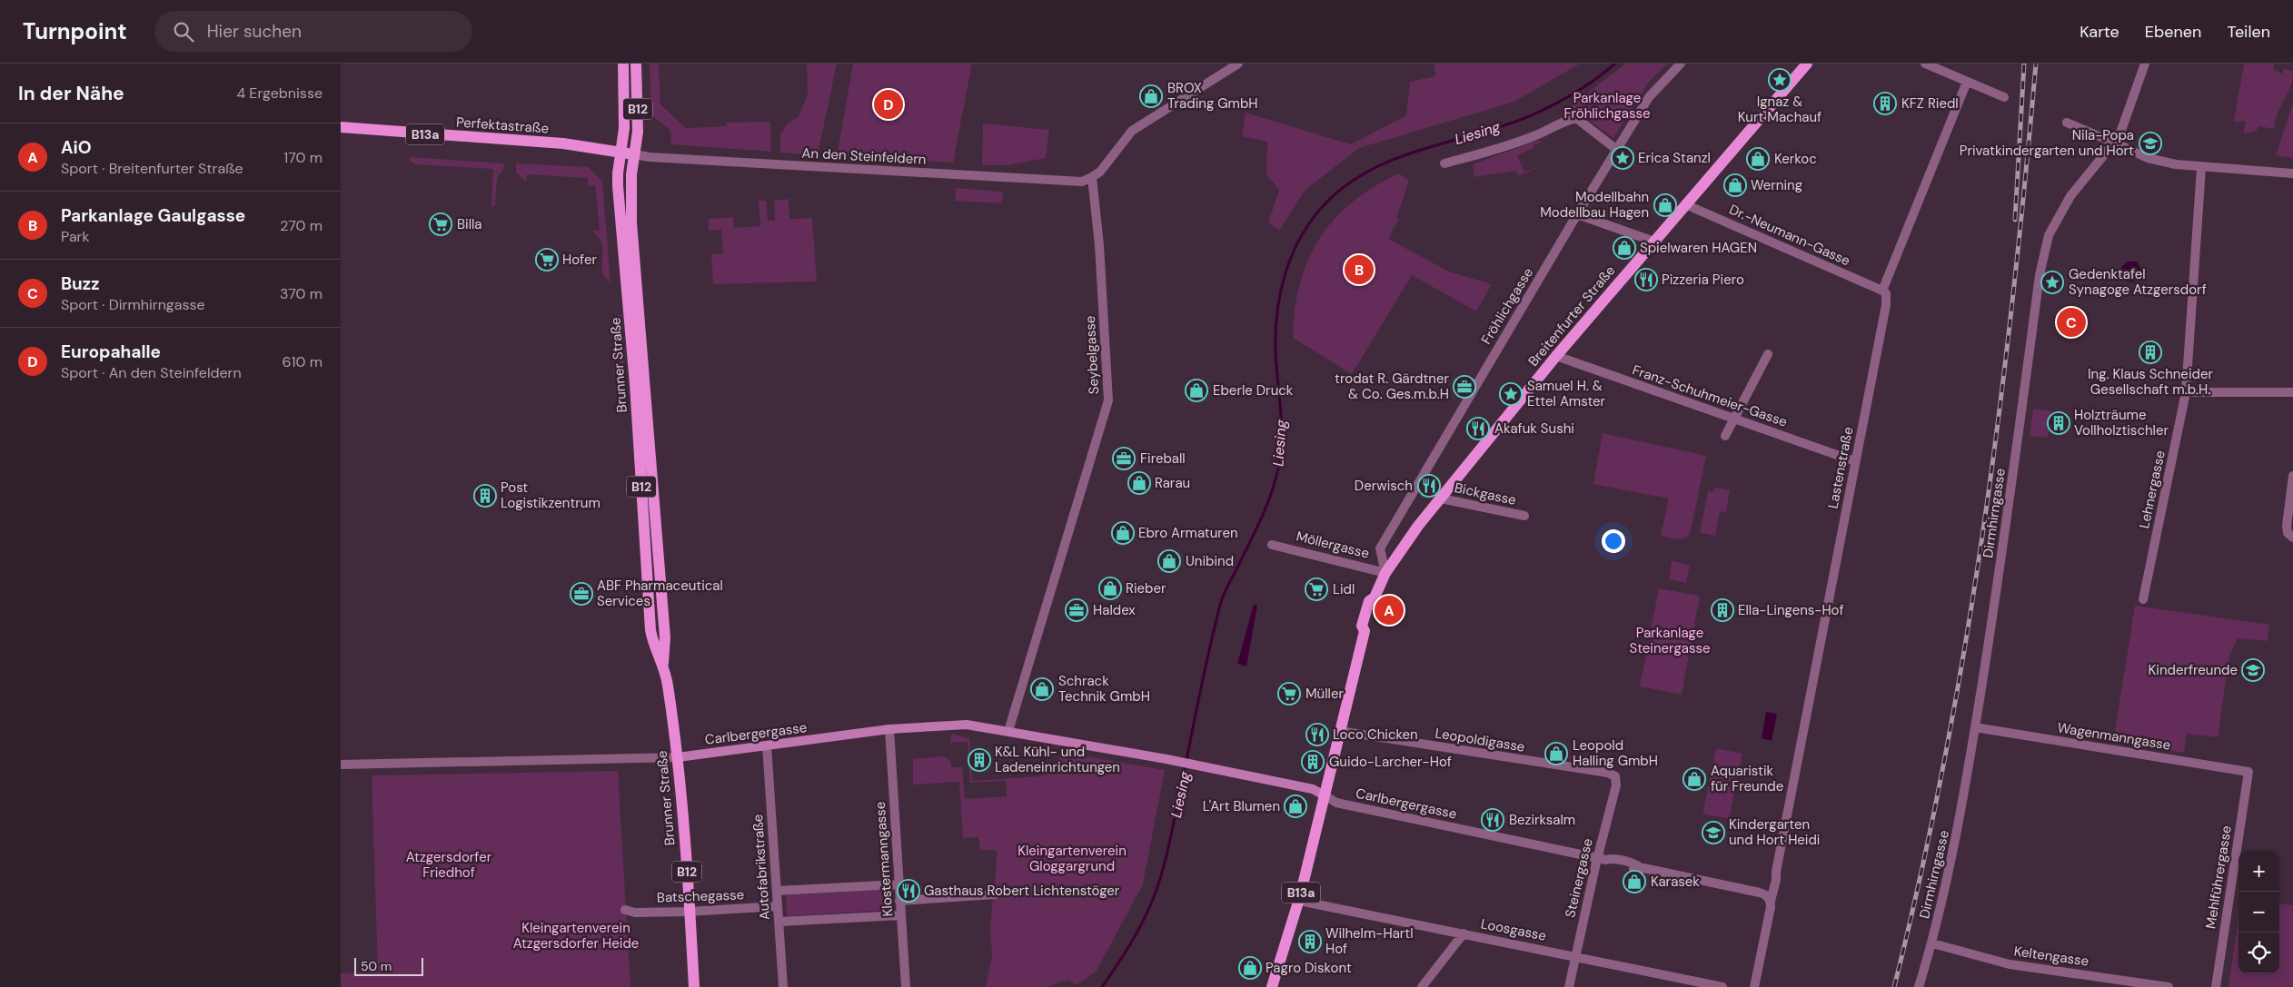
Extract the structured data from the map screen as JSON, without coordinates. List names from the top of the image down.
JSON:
{
  "streets": {
    "main road": [
      "B12",
      "Perfektastraße",
      "B13a",
      "Breitenfurter Straße",
      "Brunner Straße",
      "Carlbergergasse"
    ],
    "street": [
      "An den Steinfeldern",
      "Dr.-Neumann-Gasse",
      "Fröhlichgasse",
      "Seybelgasse",
      "Franz-Schuhmeier-Gasse",
      "Lastenstraße",
      "Lehnergasse",
      "Bickgasse",
      "Dirmhirngasse",
      "Möllergasse",
      "Wagenmanngasse",
      "Leopoldigasse",
      "Klostermanngasse",
      "Autofabrikstraße",
      "Mehlführergasse",
      "Steinergasse",
      "Batschegasse",
      "Loosgasse",
      "Keltengasse"
    ]
  },
  "crossings": [
    ["Perfektastraße", "An den Steinfeldern"],
    ["Perfektastraße", "Brunner Straße"],
    ["An den Steinfeldern", "Seybelgasse"],
    ["An den Steinfeldern", "Brunner Straße"],
    ["Dr.-Neumann-Gasse", "Breitenfurter Straße"],
    ["Dr.-Neumann-Gasse", "Lastenstraße"],
    ["Fröhlichgasse", "Breitenfurter Straße"],
    ["Fröhlichgasse", "Möllergasse"],
    ["Breitenfurter Straße", "Franz-Schuhmeier-Gasse"],
    ["Breitenfurter Straße", "Bickgasse"],
    ["Breitenfurter Straße", "Möllergasse"],
    ["Breitenfurter Straße", "Carlbergergasse"],
    ["Breitenfurter Straße", "Leopoldigasse"],
    ["Breitenfurter Straße", "Loosgasse"],
    ["Seybelgasse", "Carlbergergasse"],
    ["Brunner Straße", "Carlbergergasse"],
    ["Brunner Straße", "Batschegasse"],
    ["Franz-Schuhmeier-Gasse", "Lastenstraße"],
    ["Lastenstraße", "Carlbergergasse"],
    ["Dirmhirngasse", "Wagenmanngasse"],
    ["Dirmhirngasse", "Keltengasse"],
    ["Carlbergergasse", "Klostermanngasse"],
    ["Carlbergergasse", "Autofabrikstraße"],
    ["Carlbergergasse", "Steinergasse"],
    ["Wagenmanngasse", "Mehlführergasse"],
    ["Leopoldigasse", "Steinergasse"],
    ["Autofabrikstraße", "Batschegasse"],
    ["Steinergasse", "Loosgasse"]
  ],
  "water": ["Liesing"],
  "parks": [
    "Parkanlage Fröhlichgasse",
    "Parkanlage Steinergasse",
    "Kleingartenverein Gloggargrund",
    "Atzgersdorfer Friedhof",
    "Kleingartenverein Atzgersdorfer Heide"
  ],
  "places": {
    "place": [
      "Ignaz & Kurt Machauf",
      "Erica Stanzl",
      "Gedenktafel Synagoge Atzgersdorf",
      "Samuel H. & Ettel Amster"
    ],
    "shop": [
      "BROX Trading GmbH",
      "Kerkoc",
      "Werning",
      "Modellbahn Modellbau Hagen",
      "Spielwaren HAGEN",
      "Eberle Druck",
      "Rarau",
      "Ebro Armaturen",
      "Unibind",
      "Rieber",
      "Schrack Technik GmbH",
      "Leopold Halling GmbH",
      "Aquaristik für Freunde",
      "L'Art Blumen",
      "Karasek",
      "Pagro Diskont"
    ],
    "building": [
      "KFZ Riedl",
      "Ing. Klaus Schneider Gesellschaft m.b.H.",
      "Holzträume Vollholztischler",
      "Post Logistikzentrum",
      "Ella-Lingens-Hof",
      "K&L Kühl- und Ladeneinrichtungen",
      "Guido-Larcher-Hof",
      "Wilhelm-Hartl Hof"
    ],
    "school or university": ["Nila-Popa Privatkindergarten und Hort", "Kinderfreunde", "Kindergarten und Hort Heidi"],
    "supermarket": [
      "Billa",
      "Hofer",
      "Lidl",
      "Müller"
    ],
    "restaurant": [
      "Pizzeria Piero",
      "Akafuk Sushi",
      "Derwisch",
      "Loco Chicken",
      "Bezirksalm",
      "Gasthaus Robert Lichtenstöger"
    ],
    "office": [
      "trodat R. Gärdtner & Co. Ges.m.b.H",
      "Fireball",
      "ABF Pharmaceutical Services",
      "Haldex"
    ]
  },
  "scale_bar": "50 m",
  "page": {
    "header": "Turnpoint",
    "search": "Hier suchen",
    "nav": ["Karte", "Ebenen", "Teilen"],
    "heading": ["In der Nähe", "4 Ergebnisse"],
    "pins": [
      "D",
      "B",
      "C",
      "A"
    ],
    "list": [
      {
        "mark": "A",
        "name": "AiO",
        "note": "Sport · Breitenfurter Straße",
        "value": "170 m"
      },
      {
        "mark": "B",
        "name": "Parkanlage Gaulgasse",
        "note": "Park",
        "value": "270 m"
      },
      {
        "mark": "C",
        "name": "Buzz",
        "note": "Sport · Dirmhirngasse",
        "value": "370 m"
      },
      {
        "mark": "D",
        "name": "Europahalle",
        "note": "Sport · An den Steinfeldern",
        "value": "610 m"
      }
    ],
    "map_buttons": ["+", "−"],
    "scale": "50 m"
  }
}
